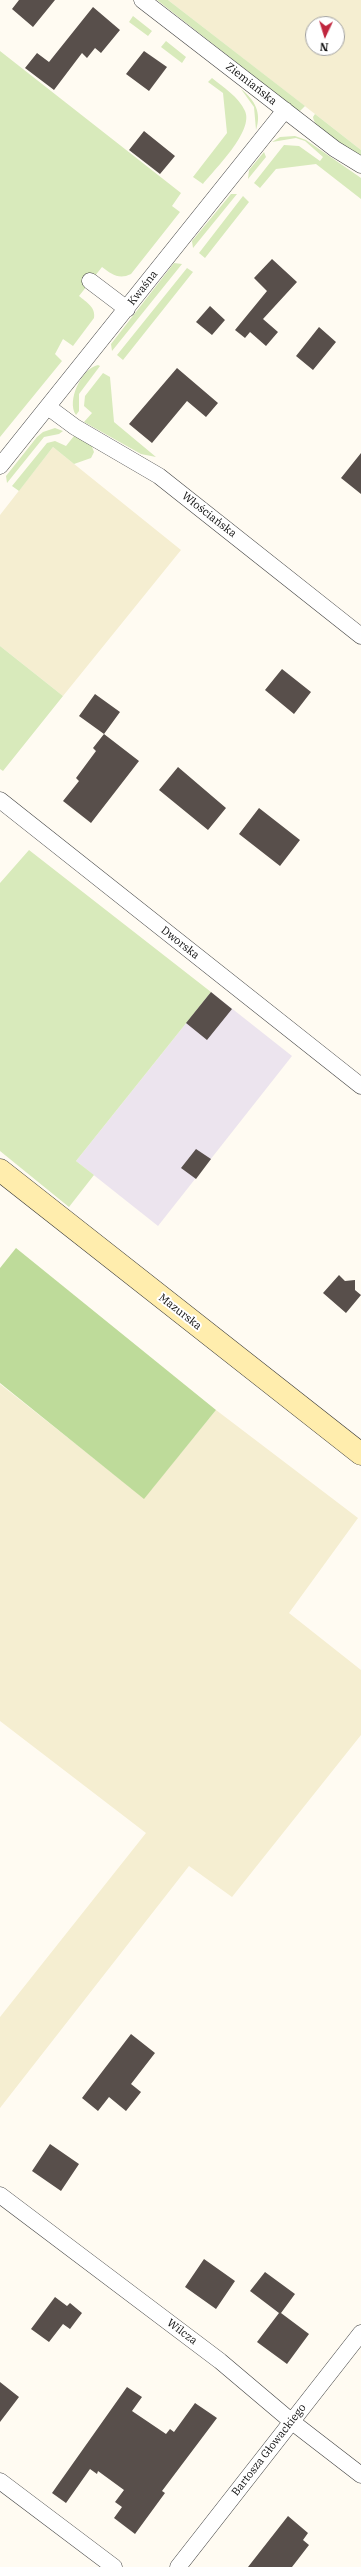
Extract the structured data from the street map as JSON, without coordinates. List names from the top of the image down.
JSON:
{
  "streets": {
    "main road": ["Mazurska"],
    "street": [
      "Ziemiańska",
      "Kwaśna",
      "Włościańska",
      "Dworska",
      "Wilcza",
      "Bartosza Głowackiego"
    ]
  },
  "crossings": [
    ["Ziemiańska", "Kwaśna"],
    ["Kwaśna", "Włościańska"],
    ["Wilcza", "Bartosza Głowackiego"]
  ],
  "north": "bottom"
}
